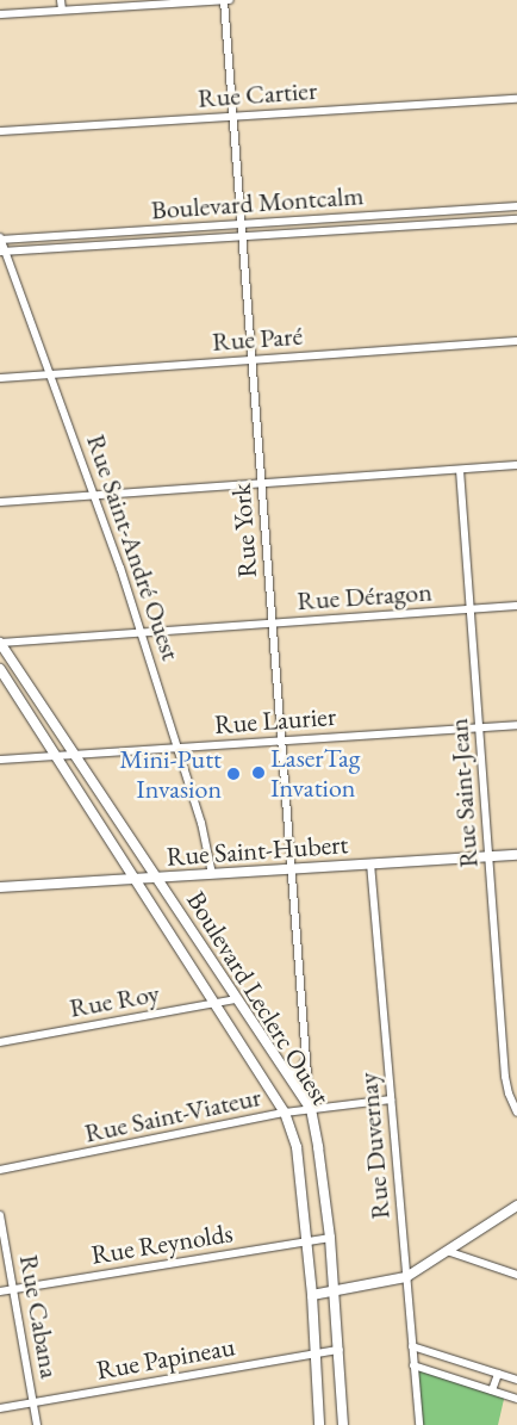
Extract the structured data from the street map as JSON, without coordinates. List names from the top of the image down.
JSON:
{
  "streets": {
    "street": [
      "Rue Cartier",
      "Boulevard Montcalm",
      "Rue Paré",
      "Rue York",
      "Rue Saint-André Ouest",
      "Rue Déragon",
      "Rue Laurier",
      "Rue Saint-Jean",
      "Rue Saint-Hubert",
      "Boulevard Leclerc Ouest",
      "Rue Roy",
      "Rue Saint-Viateur",
      "Rue Duvernay",
      "Rue Reynolds",
      "Rue Cabana",
      "Rue Papineau"
    ]
  },
  "crossings": [
    ["Rue Cartier", "Rue York"],
    ["Boulevard Montcalm", "Rue York"],
    ["Boulevard Montcalm", "Rue Saint-André Ouest"],
    ["Rue Paré", "Rue York"],
    ["Rue Paré", "Rue Saint-André Ouest"],
    ["Rue York", "Rue Déragon"],
    ["Rue York", "Rue Laurier"],
    ["Rue York", "Rue Saint-Hubert"],
    ["Rue York", "Boulevard Leclerc Ouest"],
    ["Rue York", "Rue Saint-Viateur"],
    ["Rue Saint-André Ouest", "Rue Déragon"],
    ["Rue Saint-André Ouest", "Rue Laurier"],
    ["Rue Saint-André Ouest", "Rue Saint-Hubert"],
    ["Rue Déragon", "Rue Saint-Jean"],
    ["Rue Déragon", "Boulevard Leclerc Ouest"],
    ["Rue Laurier", "Rue Saint-Jean"],
    ["Rue Laurier", "Boulevard Leclerc Ouest"],
    ["Rue Saint-Jean", "Rue Saint-Hubert"],
    ["Rue Saint-Hubert", "Boulevard Leclerc Ouest"],
    ["Rue Saint-Hubert", "Rue Duvernay"],
    ["Boulevard Leclerc Ouest", "Rue Roy"],
    ["Boulevard Leclerc Ouest", "Rue Saint-Viateur"],
    ["Boulevard Leclerc Ouest", "Rue Reynolds"],
    ["Boulevard Leclerc Ouest", "Rue Papineau"],
    ["Rue Saint-Viateur", "Rue Duvernay"],
    ["Rue Reynolds", "Rue Cabana"],
    ["Rue Cabana", "Rue Papineau"]
  ],
  "places": ["LaserTag Invation", "Mini-Putt Invasion"]
}
